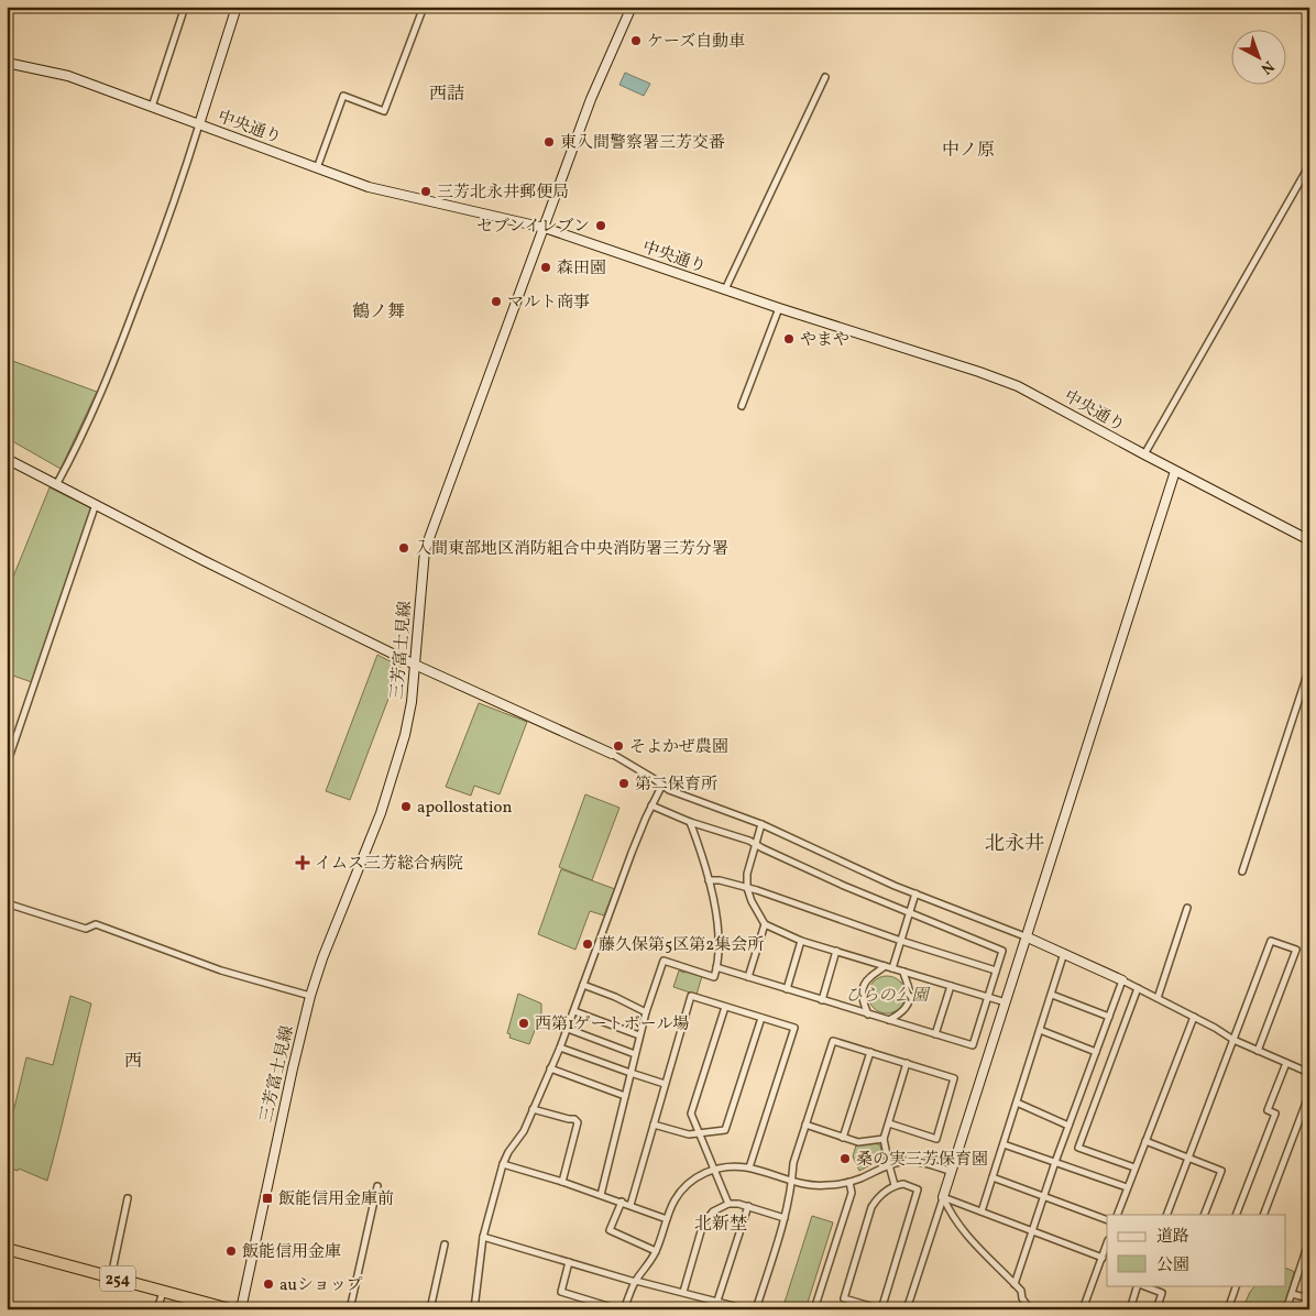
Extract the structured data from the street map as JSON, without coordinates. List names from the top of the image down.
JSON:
{
  "streets": {
    "highway": ["254"],
    "street": ["中央通り", "三芳富士見線"]
  },
  "crossings": [
    ["中央通り", "三芳富士見線"]
  ],
  "districts": [
    "西詰",
    "中ノ原",
    "鶴ノ舞",
    "北永井",
    "西",
    "北新埜"
  ],
  "parks": ["ひらの公園"],
  "places": {
    "other": [
      "ケーズ自動車",
      "東入間警察署三芳交番",
      "三芳北永井郵便局",
      "セブンイレブン",
      "森田園",
      "マルト商事",
      "やまや",
      "入間東部地区消防組合中央消防署三芳分署",
      "そよかぜ農園",
      "第二保育所",
      "apollostation",
      "藤久保第5区第2集会所",
      "西第1ゲートボール場",
      "桑の実三芳保育園",
      "飯能信用金庫",
      "auショップ"
    ],
    "health": ["イムス三芳総合病院"],
    "transit": ["飯能信用金庫前"]
  },
  "legend": ["道路", "公園"],
  "north": "bottom right"
}
